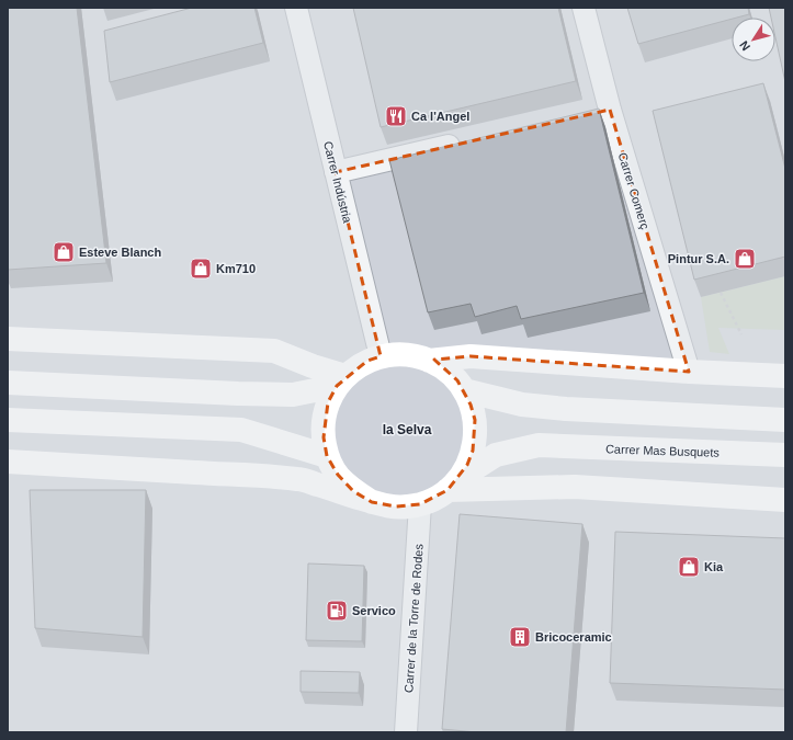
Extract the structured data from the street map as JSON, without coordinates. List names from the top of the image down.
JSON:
{
  "streets": {
    "main road": ["Carrer Mas Busquets"],
    "street": ["Carrer Indústria", "Carrer Comerç", "Carrer de la Torre de Rodes"]
  },
  "crossings": [
    ["Carrer Indústria", "Carrer Mas Busquets"],
    ["Carrer Indústria", "Carrer de la Torre de Rodes"],
    ["Carrer Mas Busquets", "Carrer de la Torre de Rodes"]
  ],
  "districts": ["la Selva"],
  "places": {
    "restaurant": ["Ca l'Angel"],
    "shop": [
      "Esteve Blanch",
      "Pintur S.A.",
      "Km710",
      "Kia"
    ],
    "fuel station": ["Servico"],
    "building": ["Bricoceramic"]
  },
  "north": "bottom left"
}
